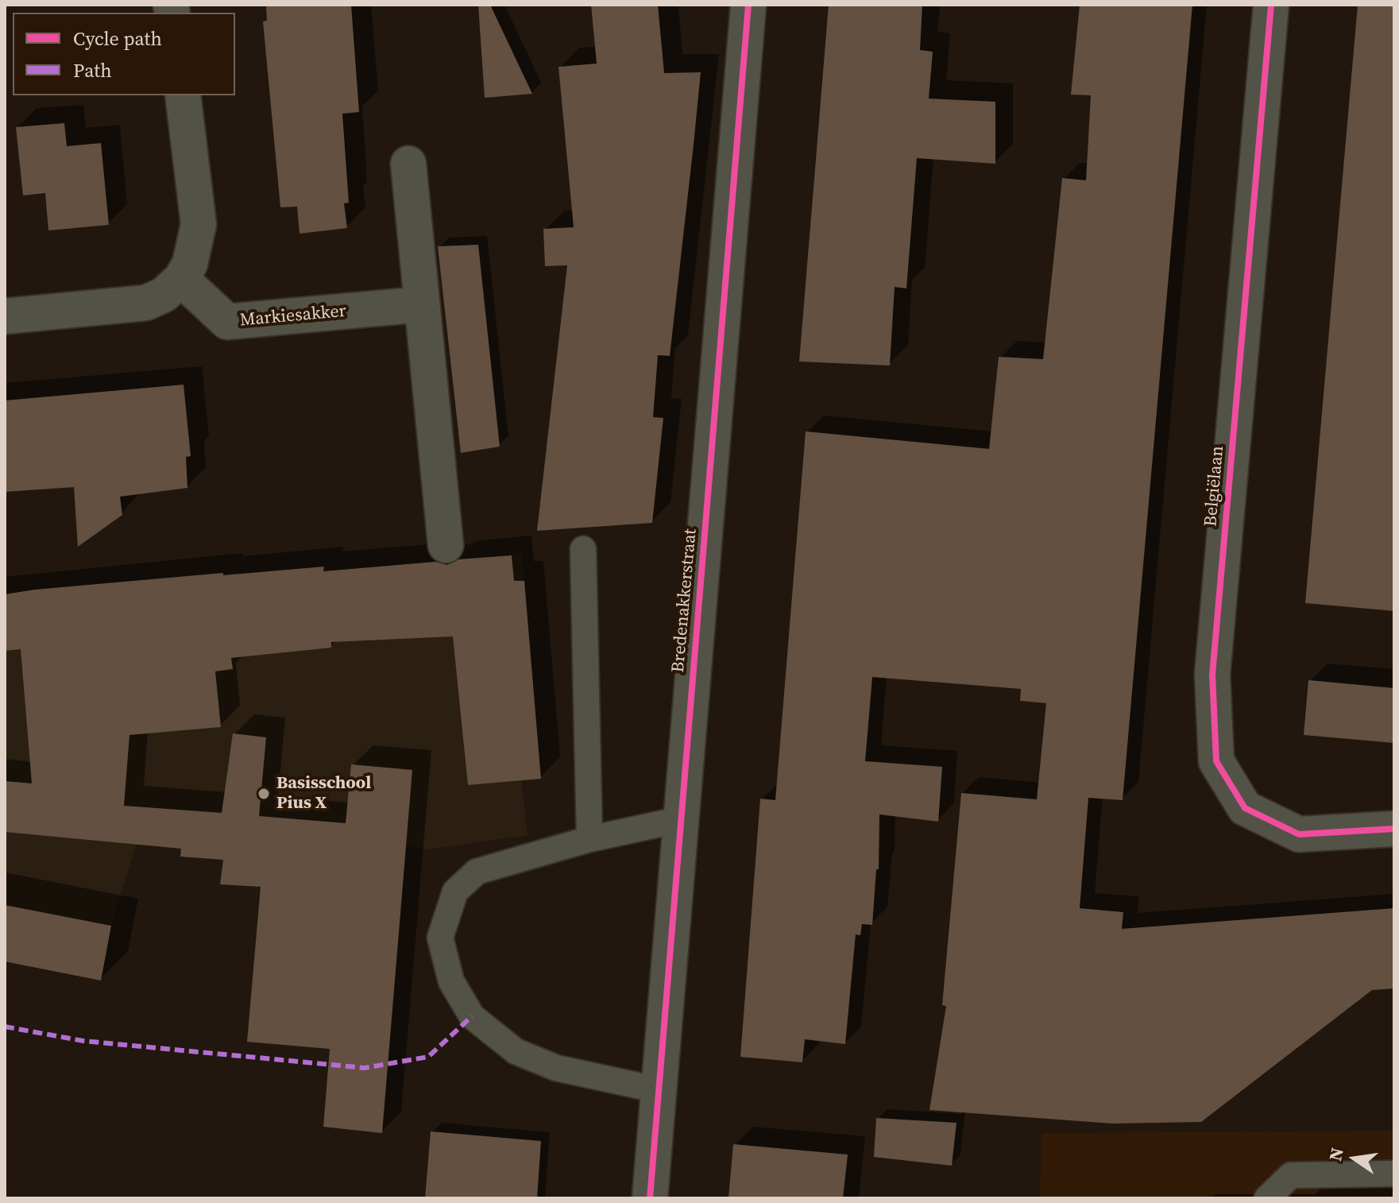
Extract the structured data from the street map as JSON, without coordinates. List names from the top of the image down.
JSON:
{
  "streets": {
    "street": ["Markiesakker", "Belgiëlaan", "Bredenakkerstraat"]
  },
  "places": ["Basisschool Pius X"],
  "legend": ["Cycle path", "Path"],
  "north": "left"
}
